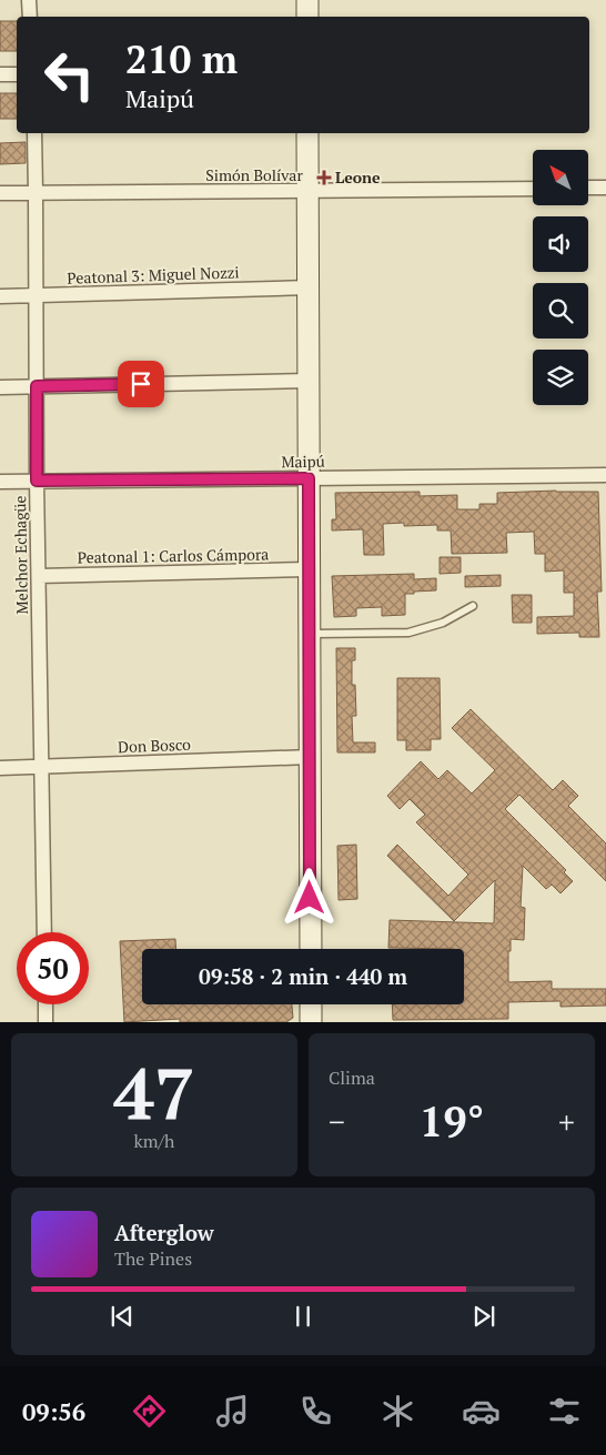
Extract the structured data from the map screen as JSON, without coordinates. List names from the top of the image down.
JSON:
{
  "streets": {
    "street": [
      "Simón Bolívar",
      "Peatonal 3: Miguel Nozzi",
      "Maipú",
      "Melchor Echagüe",
      "Peatonal 1: Carlos Cámpora",
      "Don Bosco"
    ]
  },
  "crossings": [
    ["Simón Bolívar", "Melchor Echagüe"],
    ["Peatonal 3: Miguel Nozzi", "Melchor Echagüe"],
    ["Maipú", "Melchor Echagüe"],
    ["Melchor Echagüe", "Peatonal 1: Carlos Cámpora"],
    ["Melchor Echagüe", "Don Bosco"]
  ],
  "places": {
    "health": ["Leone"]
  },
  "north": "top left",
  "page": {
    "turn": ["210 m", "Maipú"],
    "limit": "50",
    "trip": "09:58 · 2 min · 440 m",
    "tile": [
      ["47", "km/h"],
      "Clima"
    ],
    "heat": ["−", "19°", "+"],
    "song": ["Afterglow", "The Pines"],
    "tabs": "09:56"
  }
}
